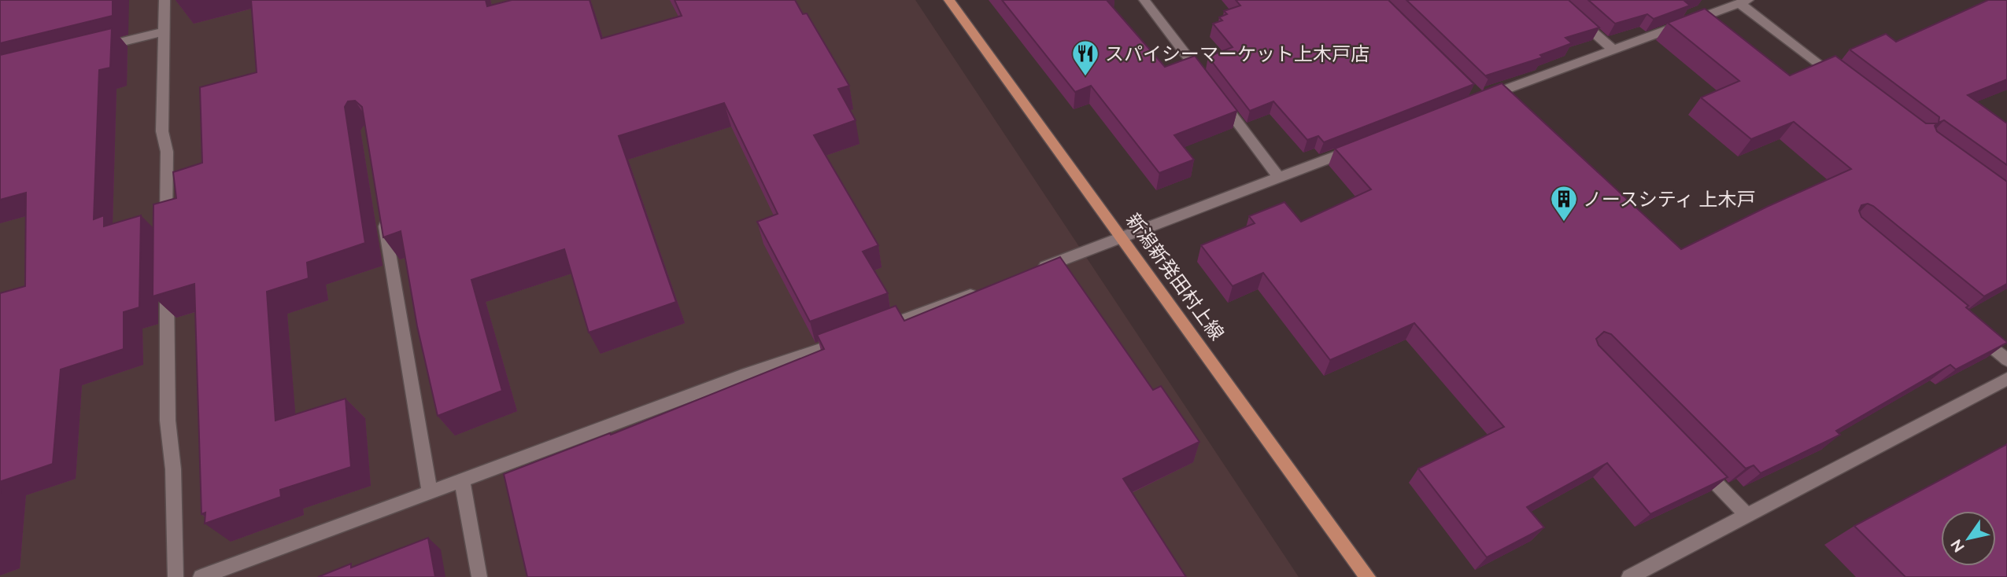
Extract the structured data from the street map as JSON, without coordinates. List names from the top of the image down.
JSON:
{
  "streets": {
    "main road": ["新潟新発田村上線"]
  },
  "places": {
    "restaurant": ["スパイシーマーケット上木戸店"],
    "building": ["ノースシティ 上木戸"]
  },
  "north": "bottom left"
}
